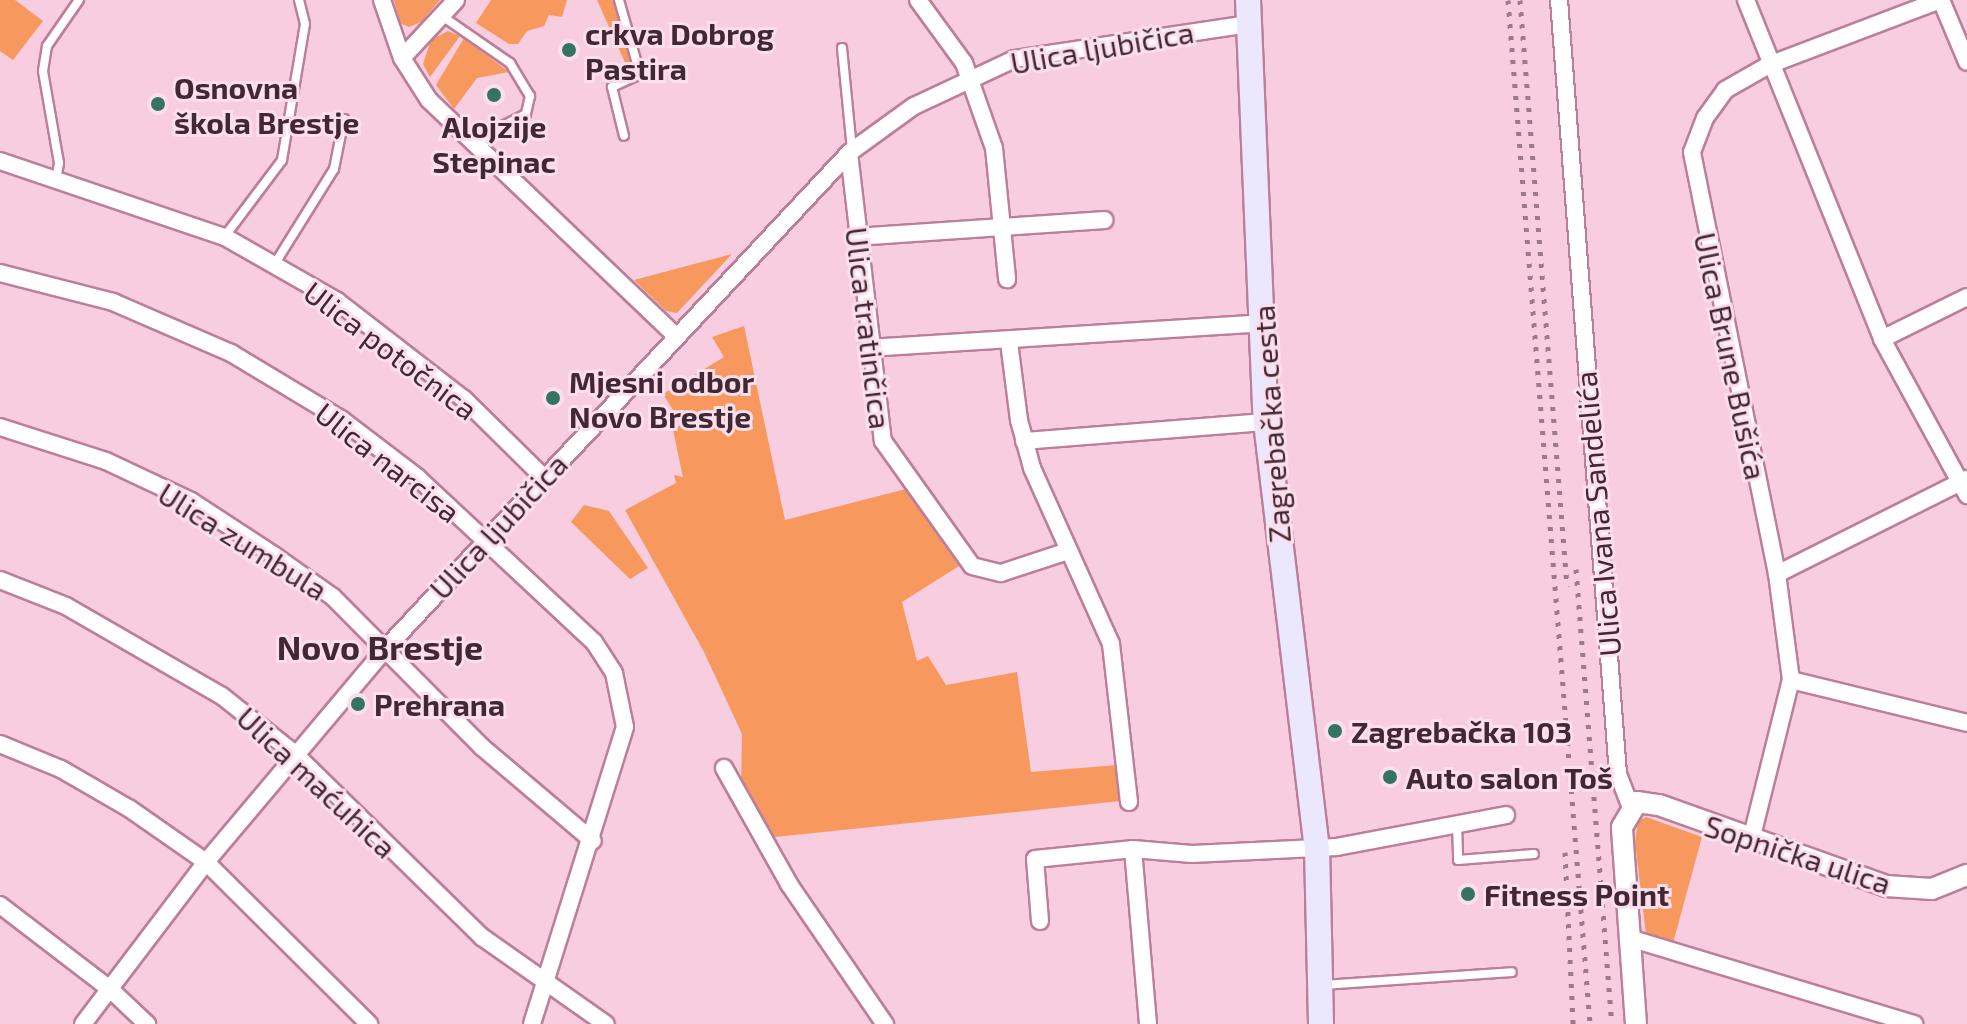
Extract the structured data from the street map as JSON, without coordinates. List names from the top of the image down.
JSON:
{
  "streets": {
    "main road": ["Zagrebačka cesta"],
    "street": [
      "Ulica ljubičica",
      "Ulica tratinčica",
      "Ulica potočnica",
      "Ulica Brune Bušića",
      "Ulica narcisa",
      "Ulica Ivana Sandelića",
      "Ulica zumbula",
      "Ulica maćuhica",
      "Sopnička ulica"
    ]
  },
  "crossings": [
    ["Ulica ljubičica", "Ulica tratinčica"],
    ["Ulica ljubičica", "Ulica potočnica"],
    ["Ulica ljubičica", "Zagrebačka cesta"],
    ["Ulica ljubičica", "Ulica narcisa"],
    ["Ulica ljubičica", "Ulica zumbula"],
    ["Ulica ljubičica", "Ulica maćuhica"],
    ["Ulica Brune Bušića", "Sopnička ulica"],
    ["Ulica narcisa", "Ulica zumbula"],
    ["Ulica narcisa", "Ulica maćuhica"],
    ["Ulica Ivana Sandelića", "Sopnička ulica"]
  ],
  "districts": ["Novo Brestje"],
  "places": [
    "crkva Dobrog Pastira",
    "Alojzije Stepinac",
    "Osnovna škola Brestje",
    "Mjesni odbor Novo Brestje",
    "Prehrana",
    "Zagrebačka 103",
    "Auto salon Toš",
    "Fitness Point"
  ]
}
